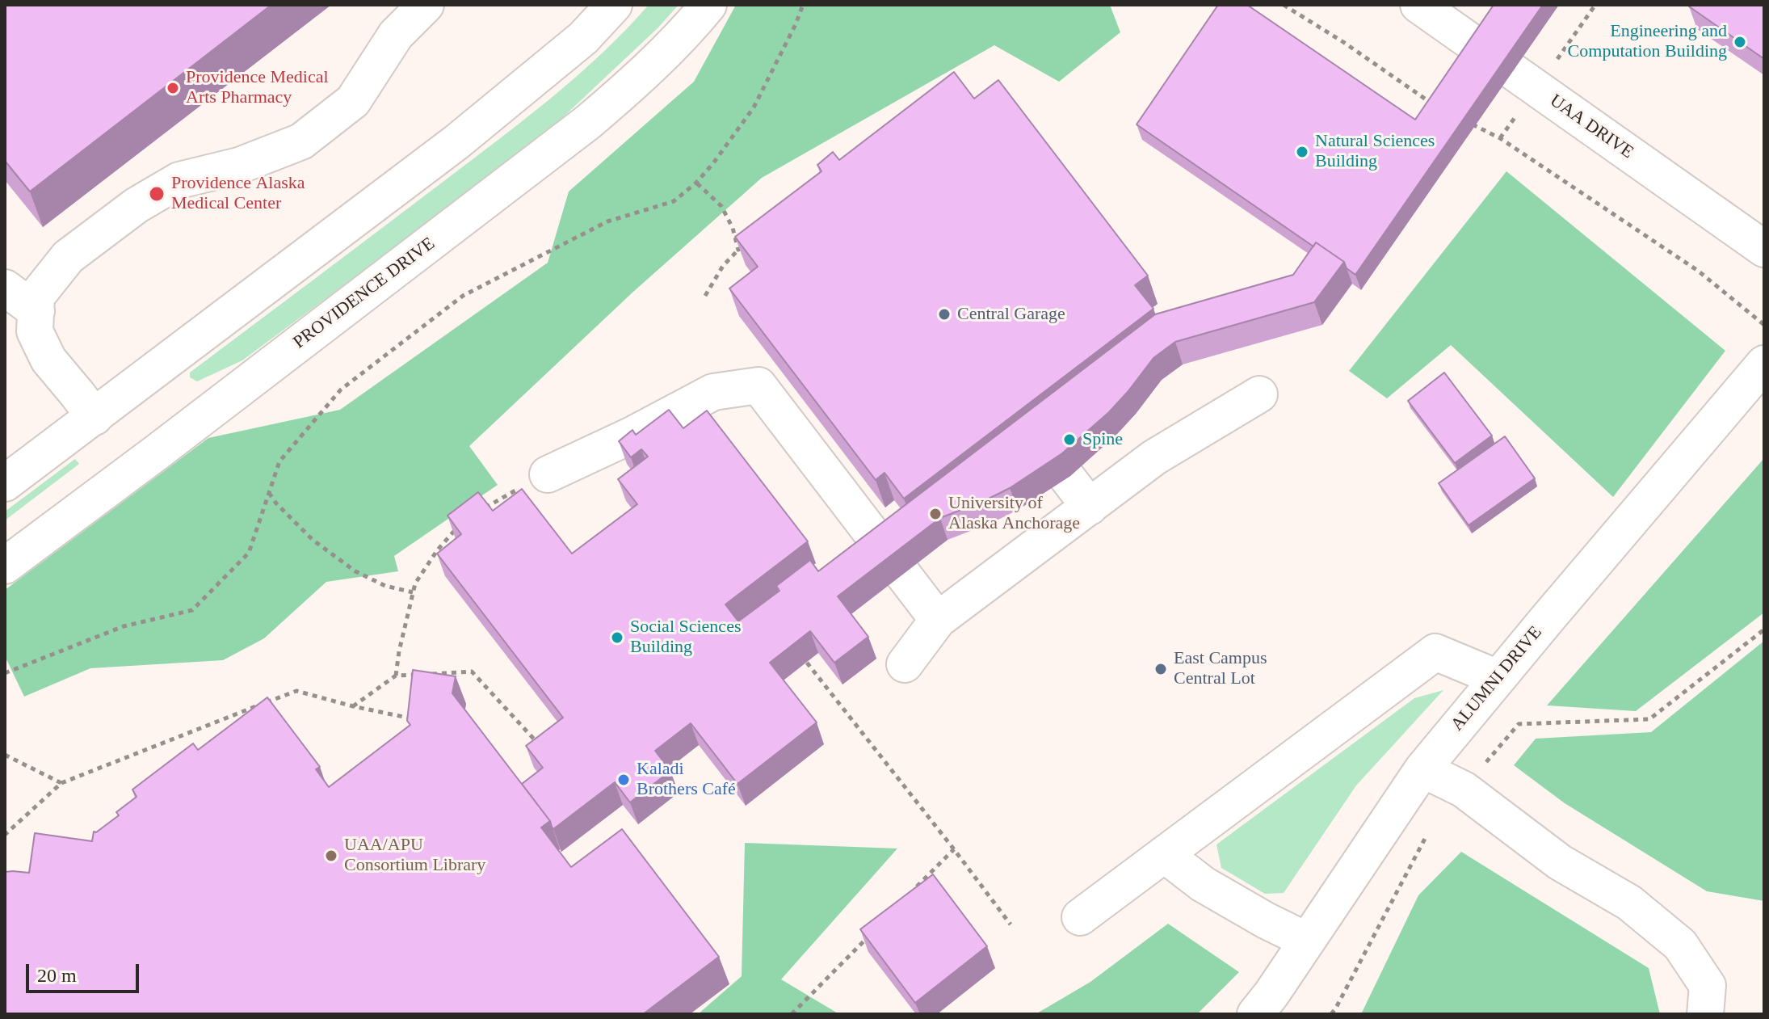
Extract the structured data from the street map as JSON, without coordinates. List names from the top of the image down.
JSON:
{
  "streets": {
    "main road": ["UAA DRIVE", "PROVIDENCE DRIVE", "ALUMNI DRIVE"]
  },
  "places": [
    "Engineering and Computation Building",
    "Providence Medical Arts Pharmacy",
    "Natural Sciences Building",
    "Providence Alaska Medical Center",
    "Central Garage",
    "Spine",
    "University of Alaska Anchorage",
    "Social Sciences Building",
    "East Campus Central Lot",
    "Kaladi Brothers Café",
    "UAA/APU Consortium Library"
  ],
  "scale_bar": "20 m"
}
